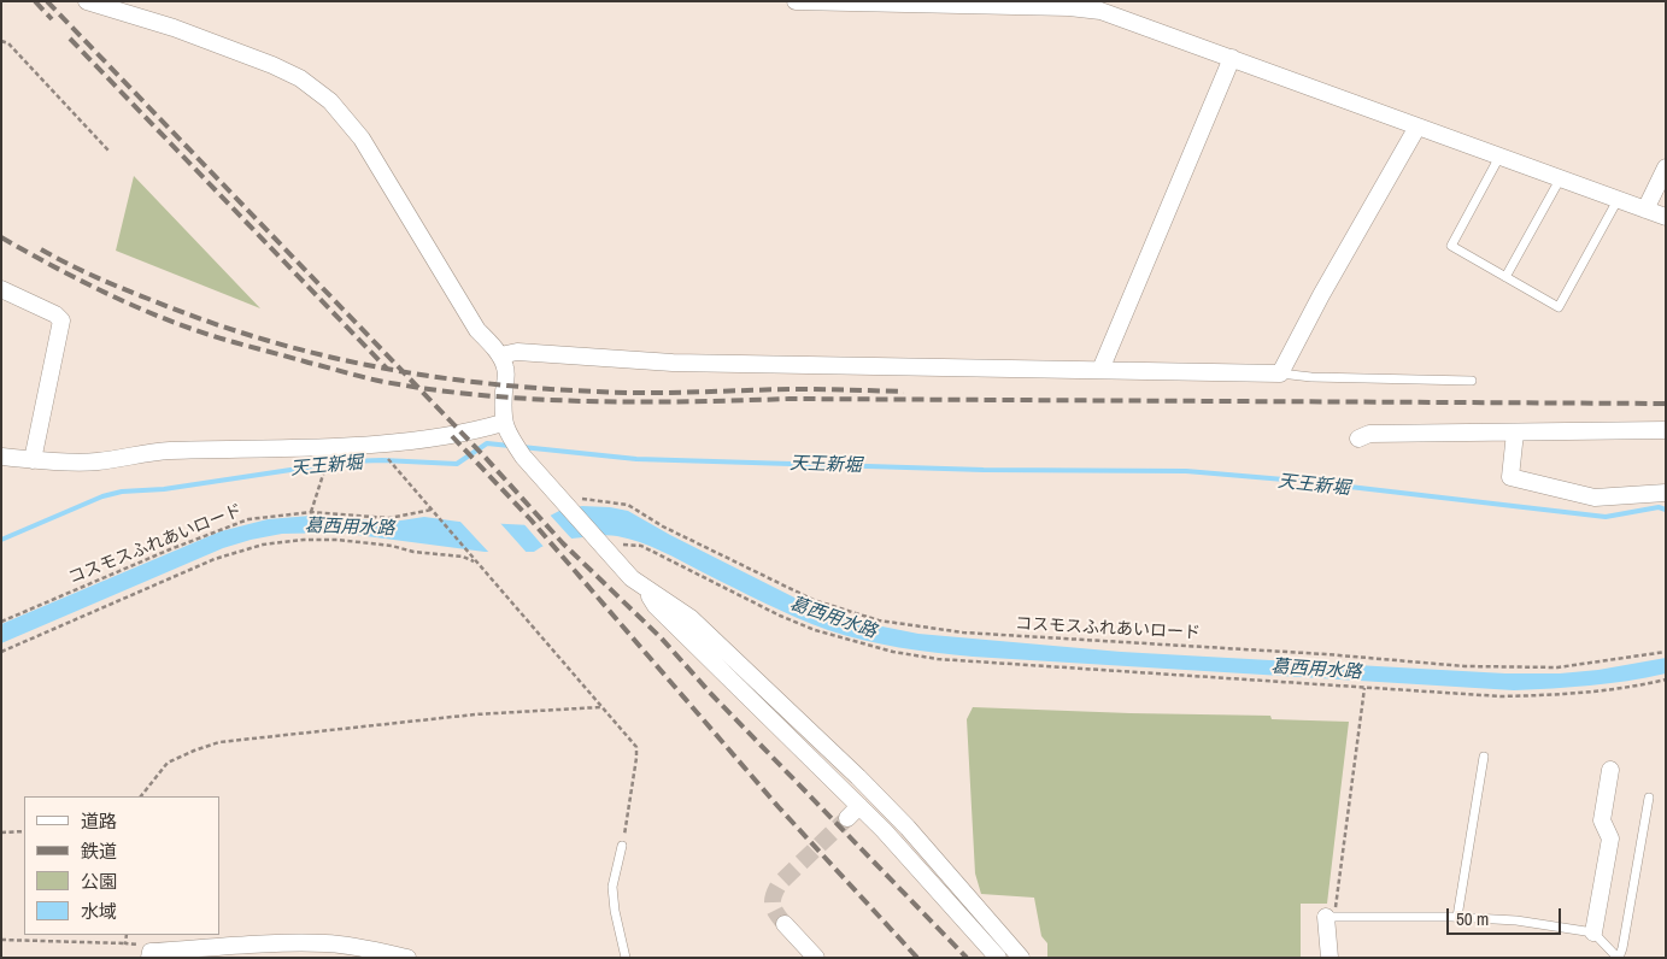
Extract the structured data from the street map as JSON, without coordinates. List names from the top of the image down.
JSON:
{
  "streets": {
    "path": ["コスモスふれあいロード"]
  },
  "water": ["天王新堀", "葛西用水路"],
  "legend": [
    "道路",
    "鉄道",
    "公園",
    "水域"
  ],
  "scale_bar": "50 m"
}
